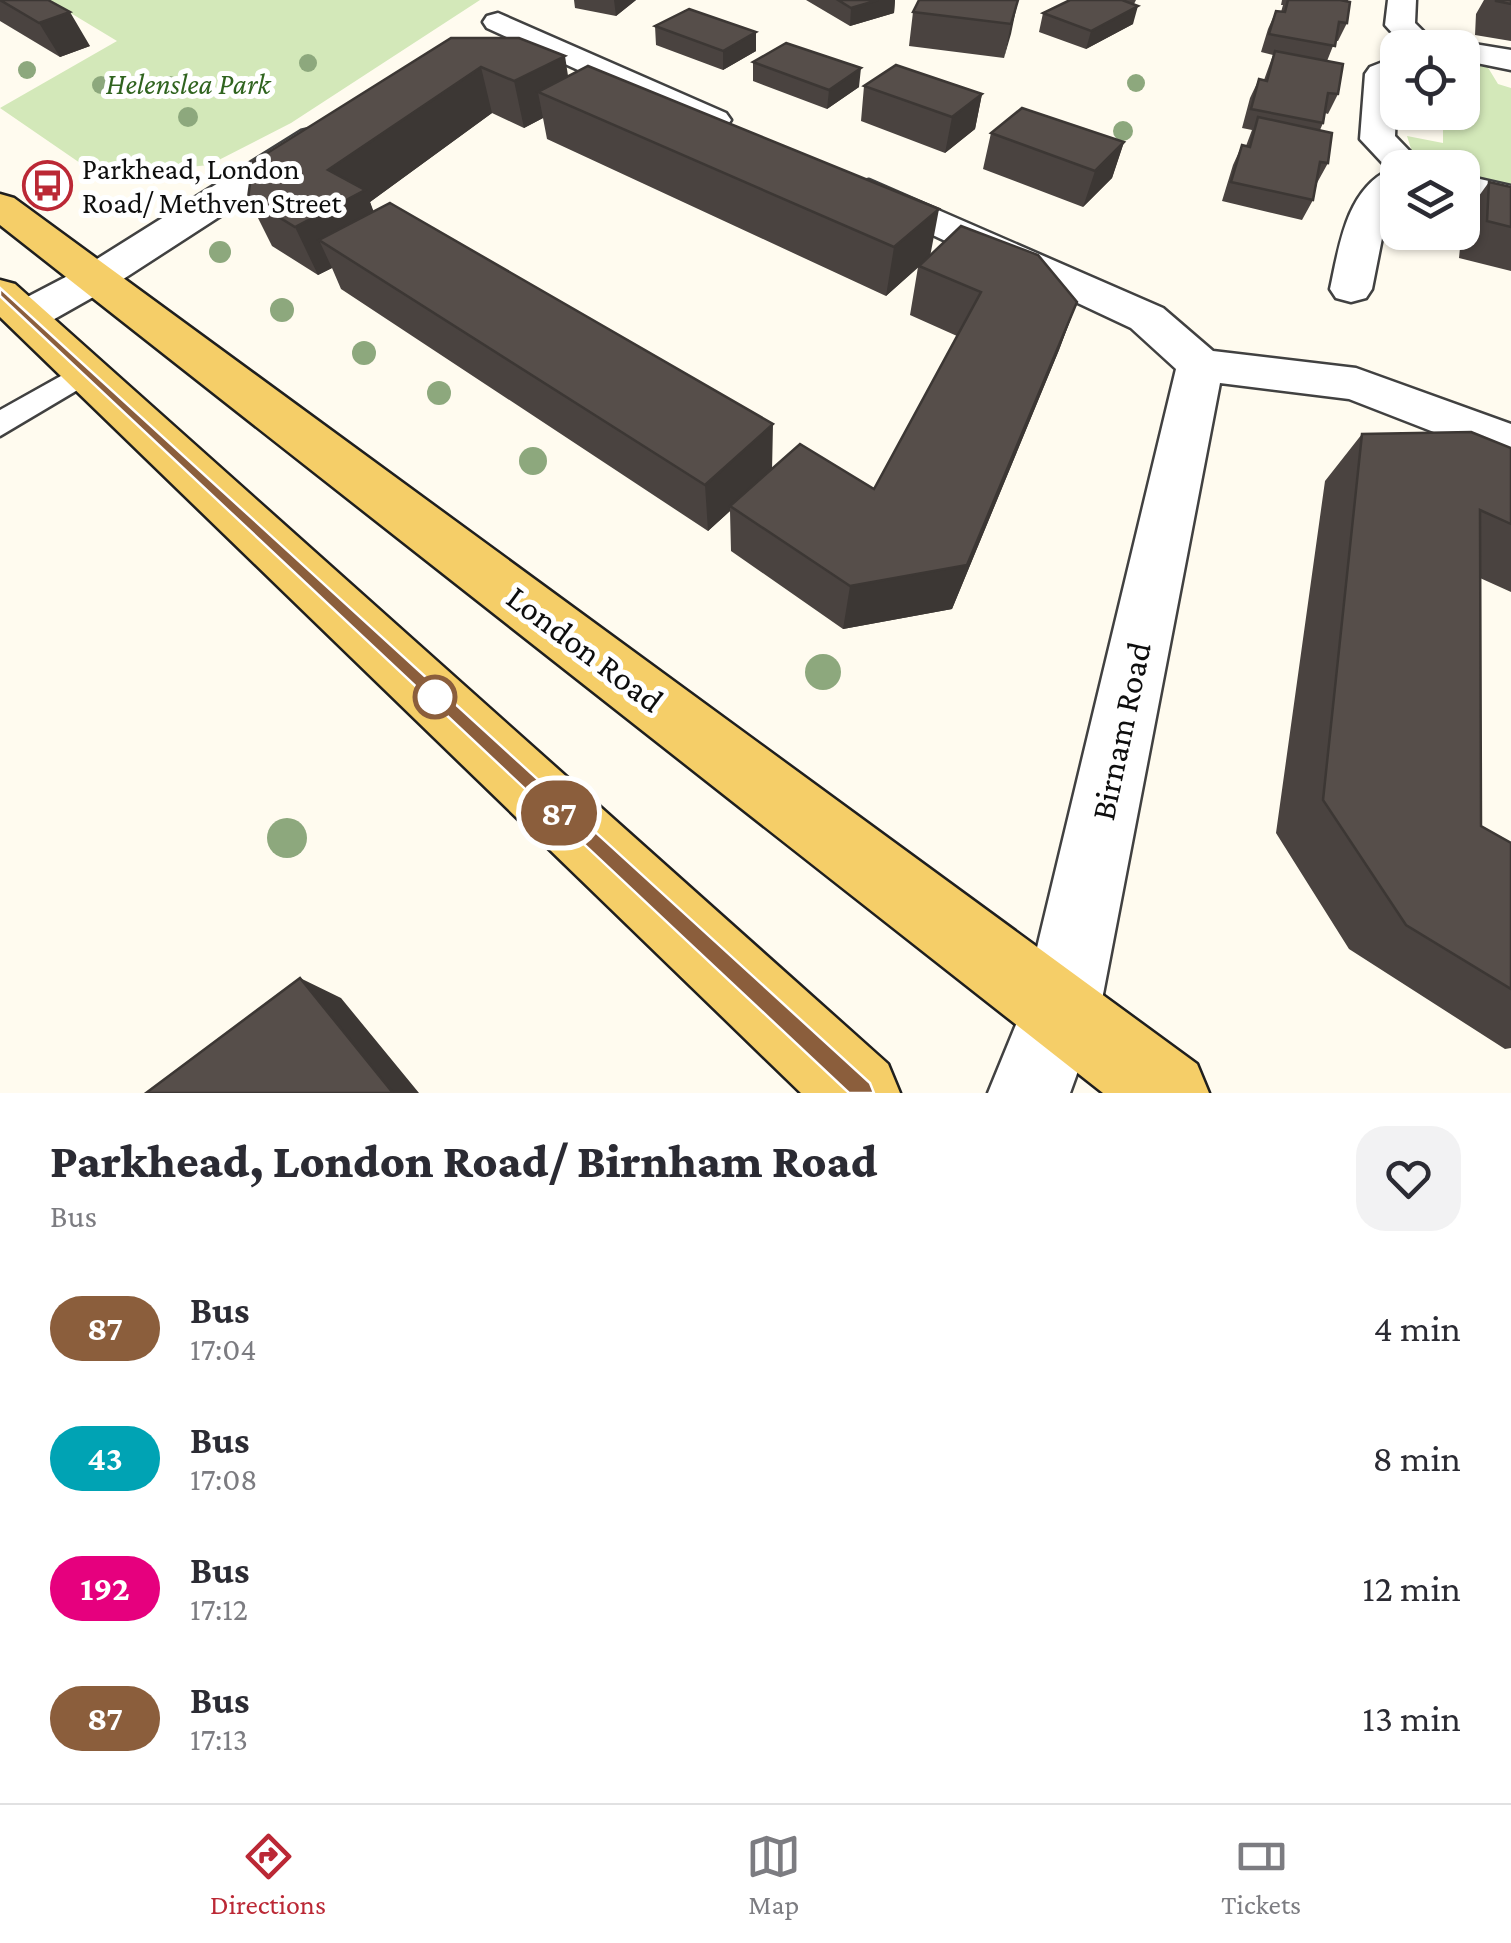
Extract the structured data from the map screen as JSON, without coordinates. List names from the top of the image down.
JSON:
{
  "streets": {
    "main road": ["London Road"],
    "street": ["Birnam Road"]
  },
  "crossings": [
    ["London Road", "Birnam Road"]
  ],
  "parks": ["Helenslea Park"],
  "places": {
    "bus stop": ["Parkhead, London Road/ Methven Street"]
  },
  "lines": ["bus line 87"],
  "page": {
    "on_map": "87",
    "heading": ["Parkhead, London Road/ Birnham Road", "Bus"],
    "list": [
      {
        "mark": "87",
        "name": "Bus",
        "note": "17:04",
        "value": "4 min"
      },
      {
        "mark": "43",
        "name": "Bus",
        "note": "17:08",
        "value": "8 min"
      },
      {
        "mark": "192",
        "name": "Bus",
        "note": "17:12",
        "value": "12 min"
      },
      {
        "mark": "87",
        "name": "Bus",
        "note": "17:13",
        "value": "13 min"
      }
    ],
    "tabs": ["Directions", "Map", "Tickets"]
  }
}
